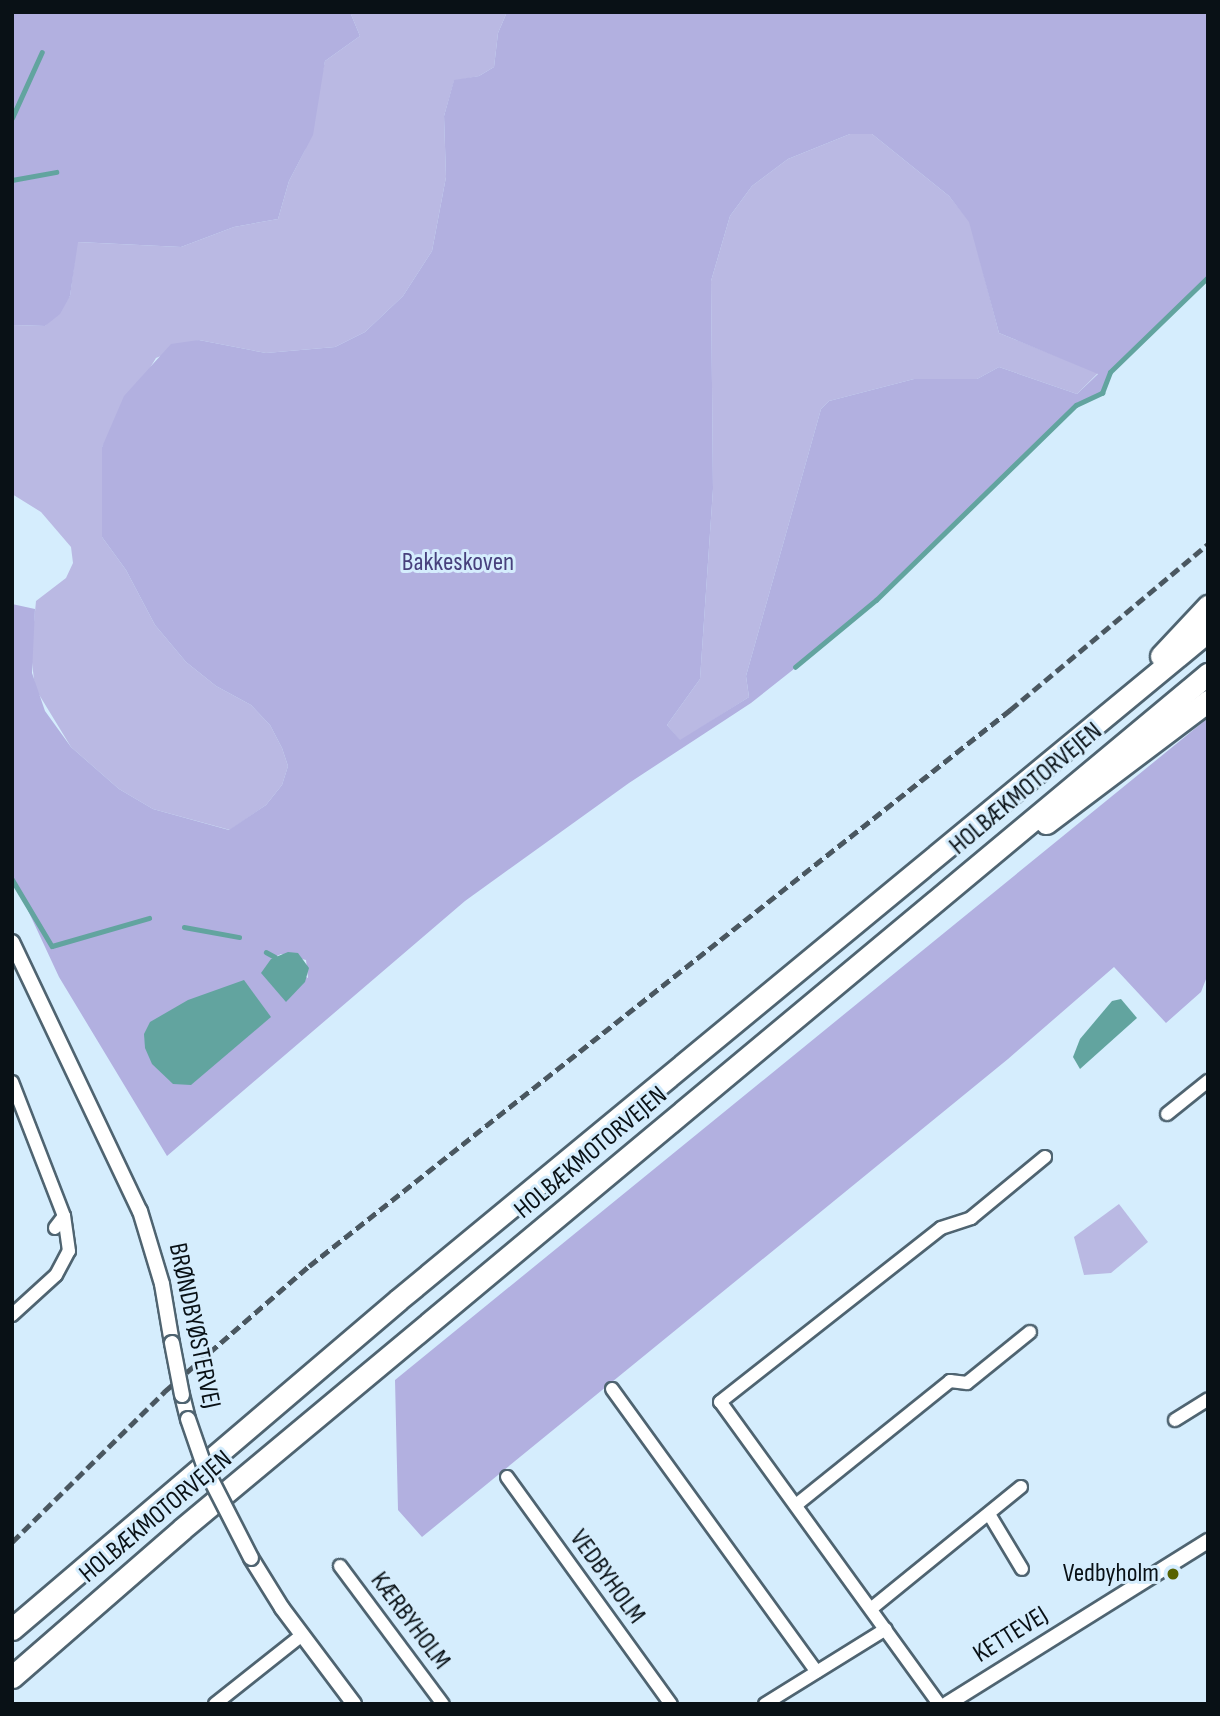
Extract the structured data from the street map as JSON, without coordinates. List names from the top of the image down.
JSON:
{
  "streets": {
    "highway": ["HOLBÆKMOTORVEJEN"],
    "street": [
      "BRØNDBYØSTERVEJ",
      "VEDBYHOLM",
      "KÆRBYHOLM",
      "KETTEVEJ"
    ]
  },
  "parks": ["Bakkeskoven"],
  "places": ["Vedbyholm"]
}
